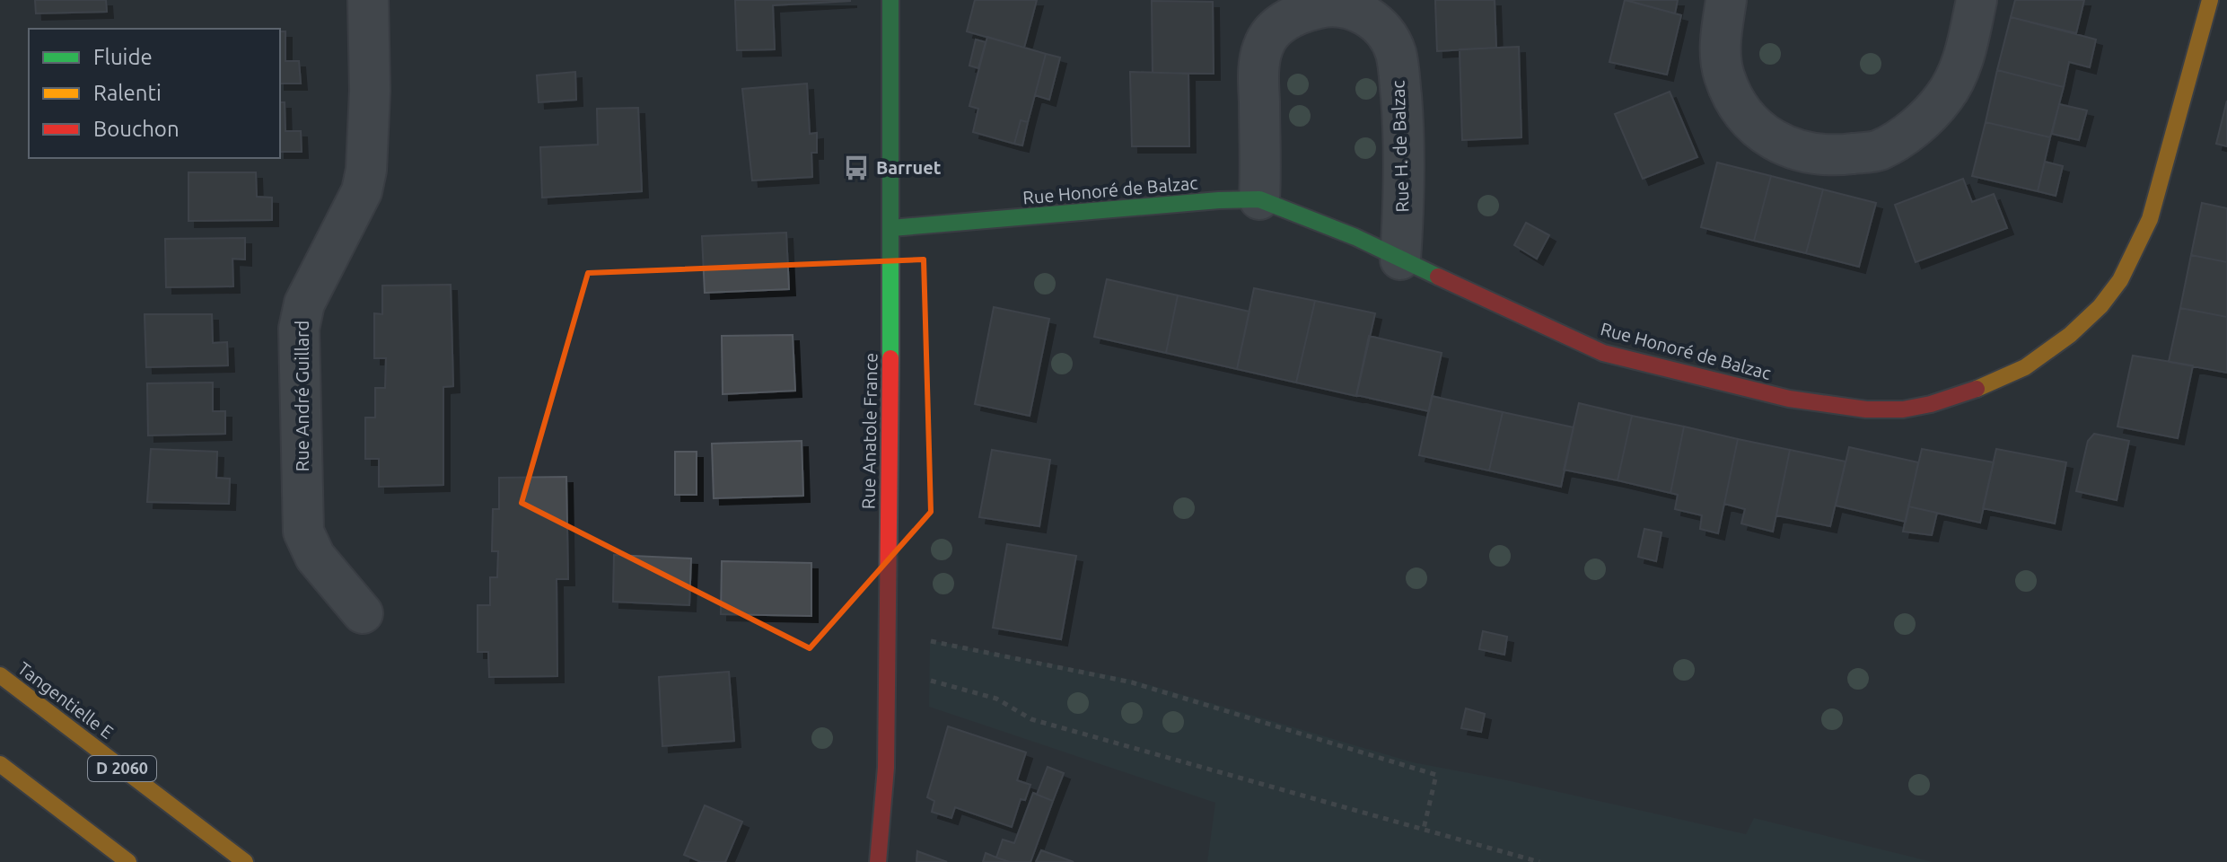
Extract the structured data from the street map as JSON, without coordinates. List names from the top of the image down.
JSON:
{
  "streets": {
    "street": [
      "Rue H. de Balzac",
      "Rue Honoré de Balzac",
      "Rue André Guillard",
      "Rue Anatole France",
      "Tangentielle E",
      "D 2060"
    ]
  },
  "crossings": [
    ["Rue H. de Balzac", "Rue Honoré de Balzac"],
    ["Rue Honoré de Balzac", "Rue Anatole France"]
  ],
  "places": {
    "bus stop": ["Barruet"]
  },
  "legend": ["Fluide", "Ralenti", "Bouchon"]
}
